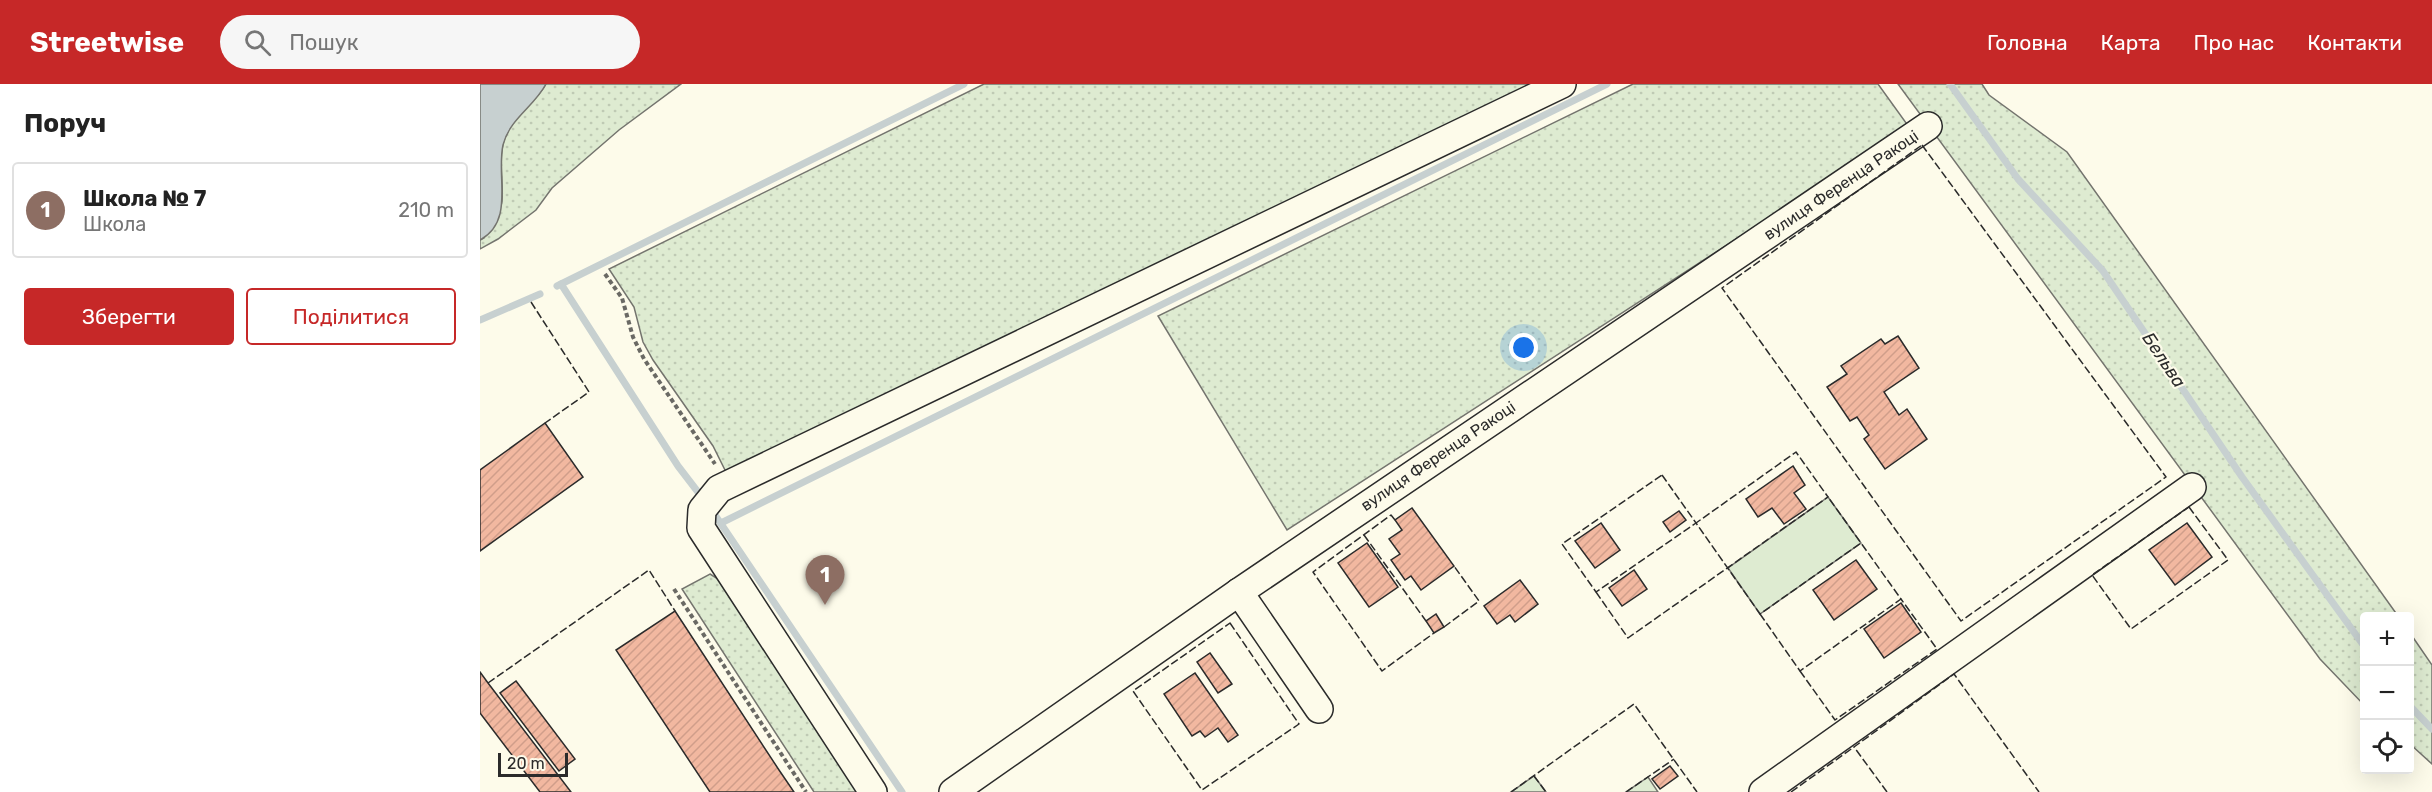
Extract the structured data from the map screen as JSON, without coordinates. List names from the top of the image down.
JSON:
{
  "streets": {
    "street": ["вулиця Ференца Ракоці"]
  },
  "water": ["Бельва"],
  "scale_bar": "20 m",
  "page": {
    "header": "Streetwise",
    "search": "Пошук",
    "nav": [
      "Головна",
      "Карта",
      "Про нас",
      "Контакти"
    ],
    "heading": "Поруч",
    "list": [
      {
        "mark": "1",
        "name": "Школа № 7",
        "note": "Школа",
        "value": "210 m"
      }
    ],
    "buttons": ["Зберегти", "Поділитися"],
    "pins": "1",
    "map_buttons": ["+", "−"],
    "scale": "20 m"
  }
}
